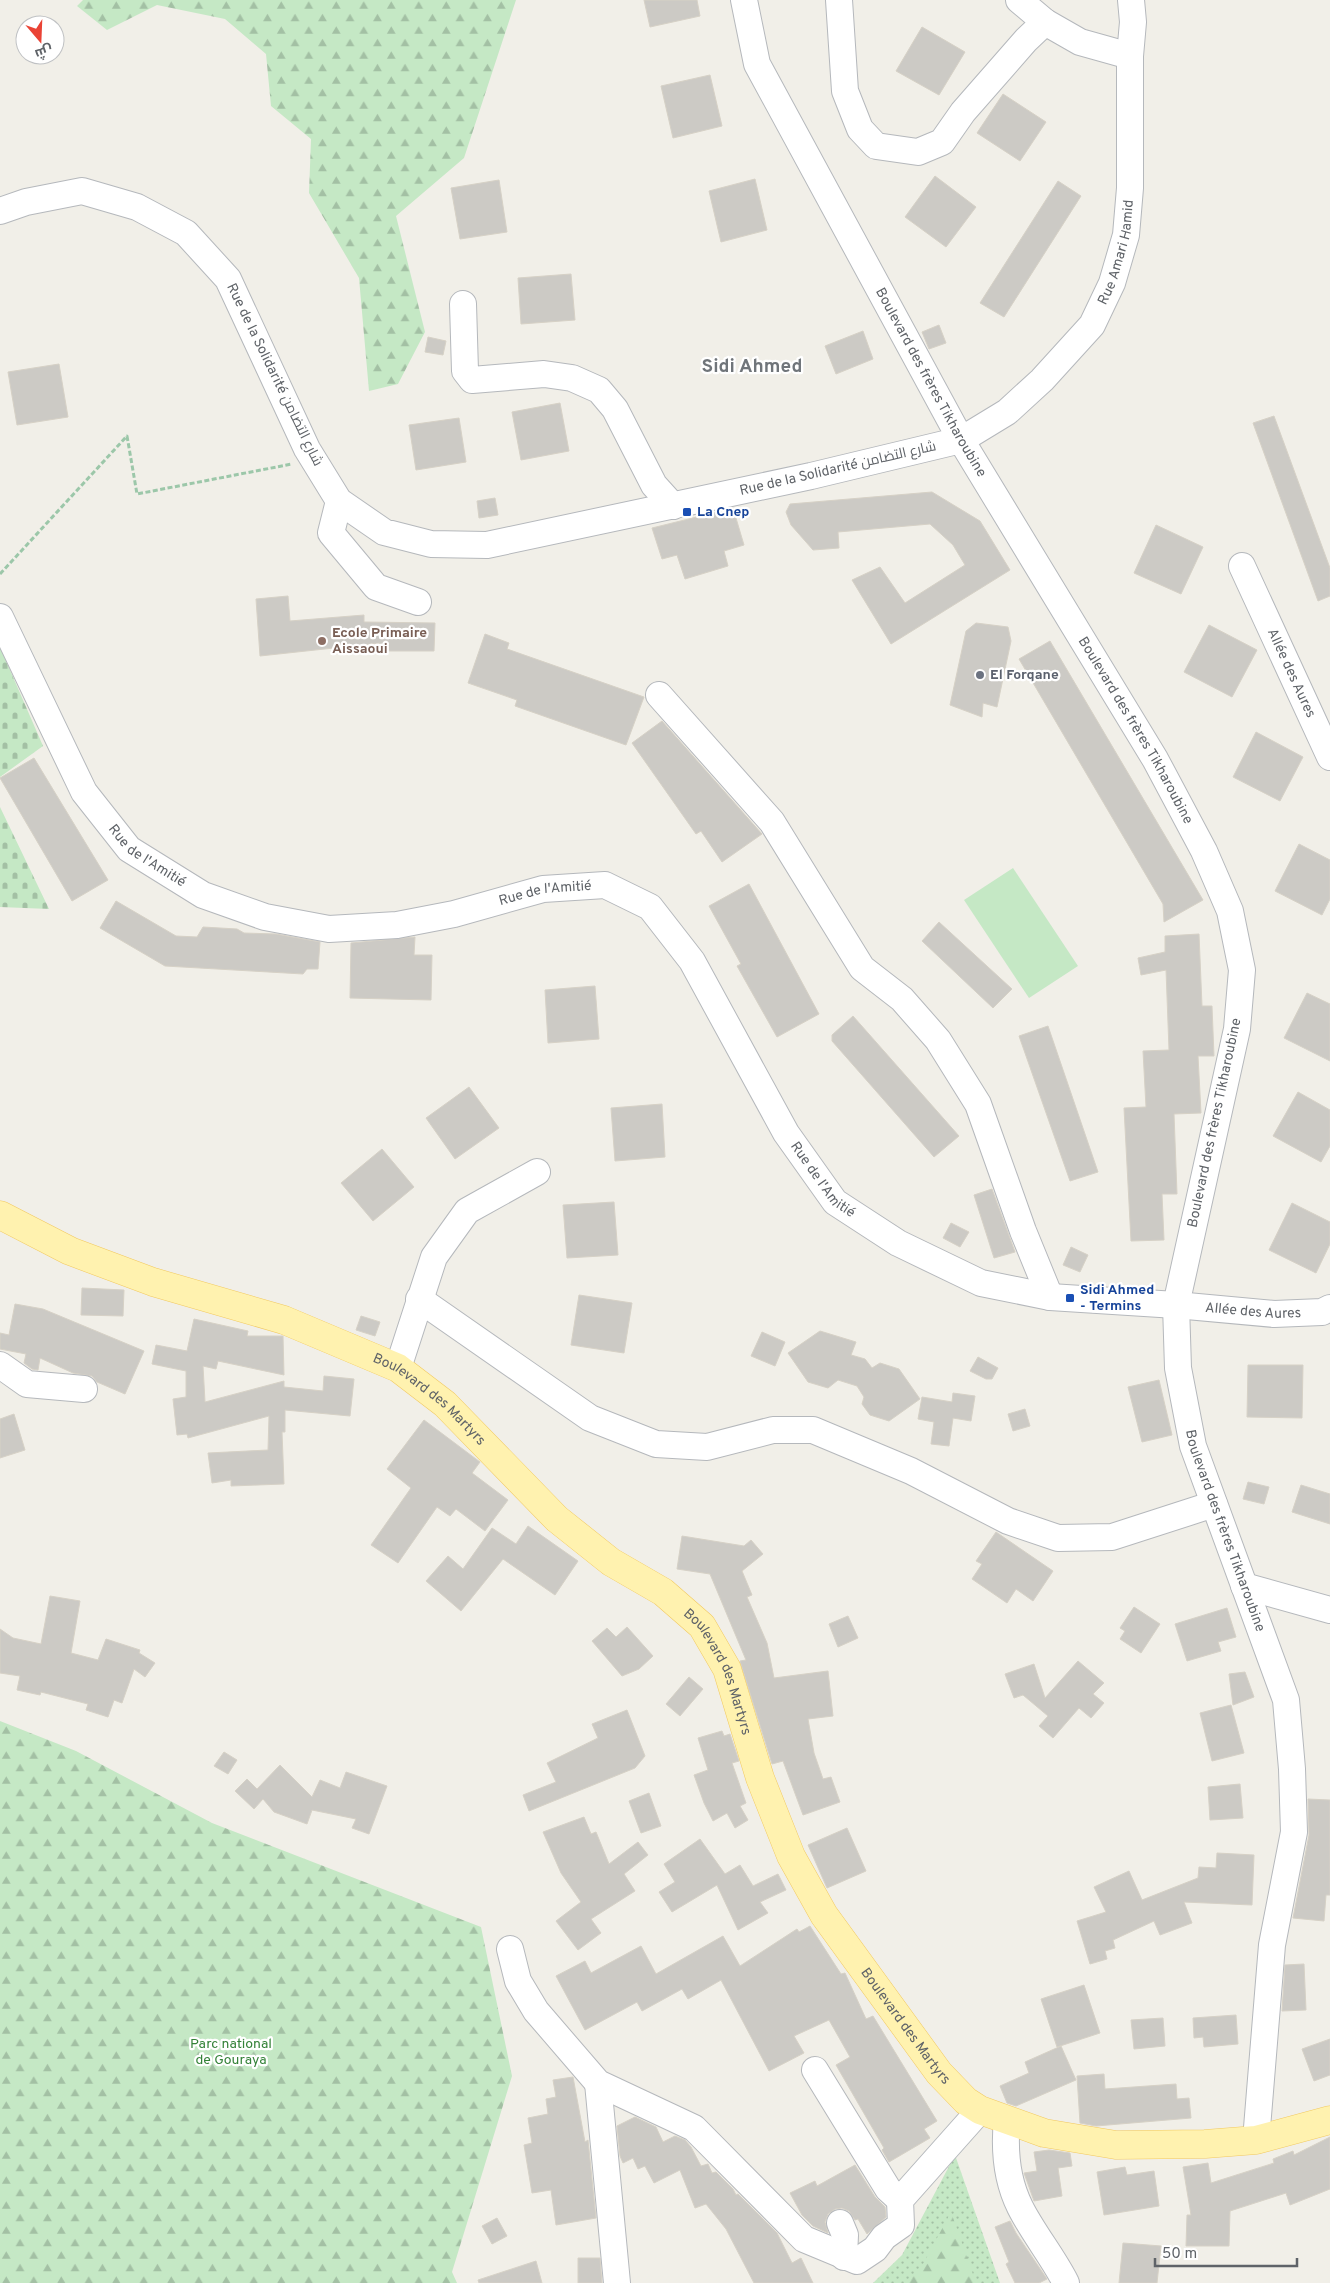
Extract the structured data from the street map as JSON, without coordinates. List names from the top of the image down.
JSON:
{
  "streets": {
    "main road": ["Boulevard des Martyrs"],
    "street": [
      "Rue Amari Hamid",
      "Rue de la Solidarité شارع التضامن",
      "Boulevard des frères Tikharoubine",
      "Allée des Aures",
      "Rue de l'Amitié"
    ]
  },
  "crossings": [
    ["Rue Amari Hamid", "Rue de la Solidarité شارع التضامن"],
    ["Rue Amari Hamid", "Boulevard des frères Tikharoubine"],
    ["Rue de la Solidarité شارع التضامن", "Boulevard des frères Tikharoubine"],
    ["Boulevard des frères Tikharoubine", "Allée des Aures"],
    ["Boulevard des frères Tikharoubine", "Rue de l'Amitié"],
    ["Boulevard des frères Tikharoubine", "Boulevard des Martyrs"],
    ["Allée des Aures", "Rue de l'Amitié"]
  ],
  "districts": ["Sidi Ahmed"],
  "parks": ["Parc national de Gouraya"],
  "places": {
    "transit": ["La Cnep", "Sidi Ahmed - Termins"],
    "other": ["Ecole Primaire Aissaoui", "El Forqane"]
  },
  "scale_bar": "50 m",
  "north": "bottom"
}
